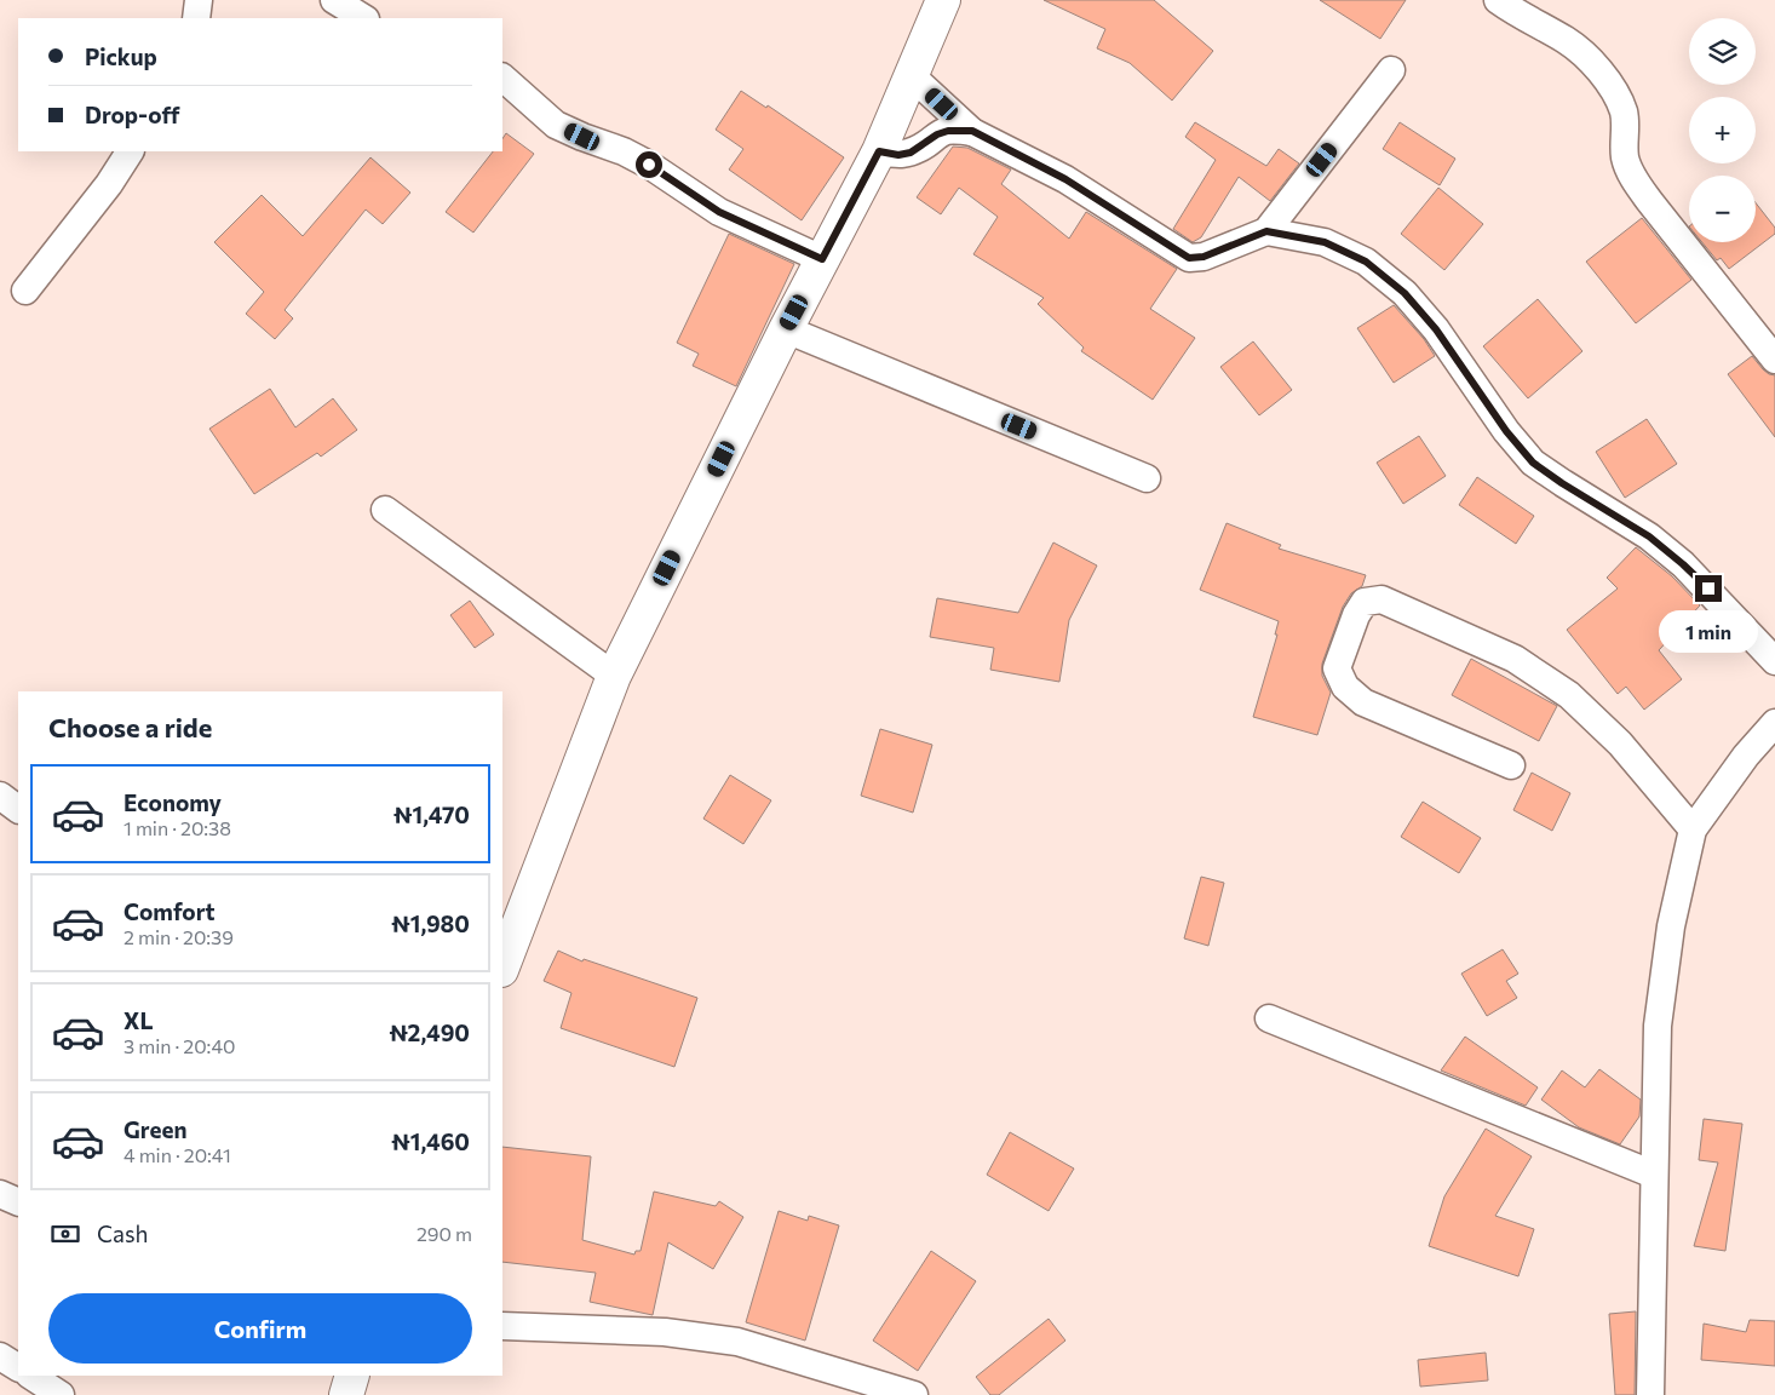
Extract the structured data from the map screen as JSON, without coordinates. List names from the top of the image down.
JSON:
{
  "page": {
    "map_buttons": ["+", "−"],
    "banner": ["Pickup", "Drop-off"],
    "bubble": "1 min",
    "heading": "Choose a ride",
    "list": [
      {
        "name": "Economy",
        "note": "1 min · 20:38",
        "value": "₦1,470"
      },
      {
        "name": "Comfort",
        "note": "2 min · 20:39",
        "value": "₦1,980"
      },
      {
        "name": "XL",
        "note": "3 min · 20:40",
        "value": "₦2,490"
      },
      {
        "name": "Green",
        "note": "4 min · 20:41",
        "value": "₦1,460"
      }
    ],
    "pay": ["Cash", "290 m"],
    "buttons": "Confirm"
  }
}
